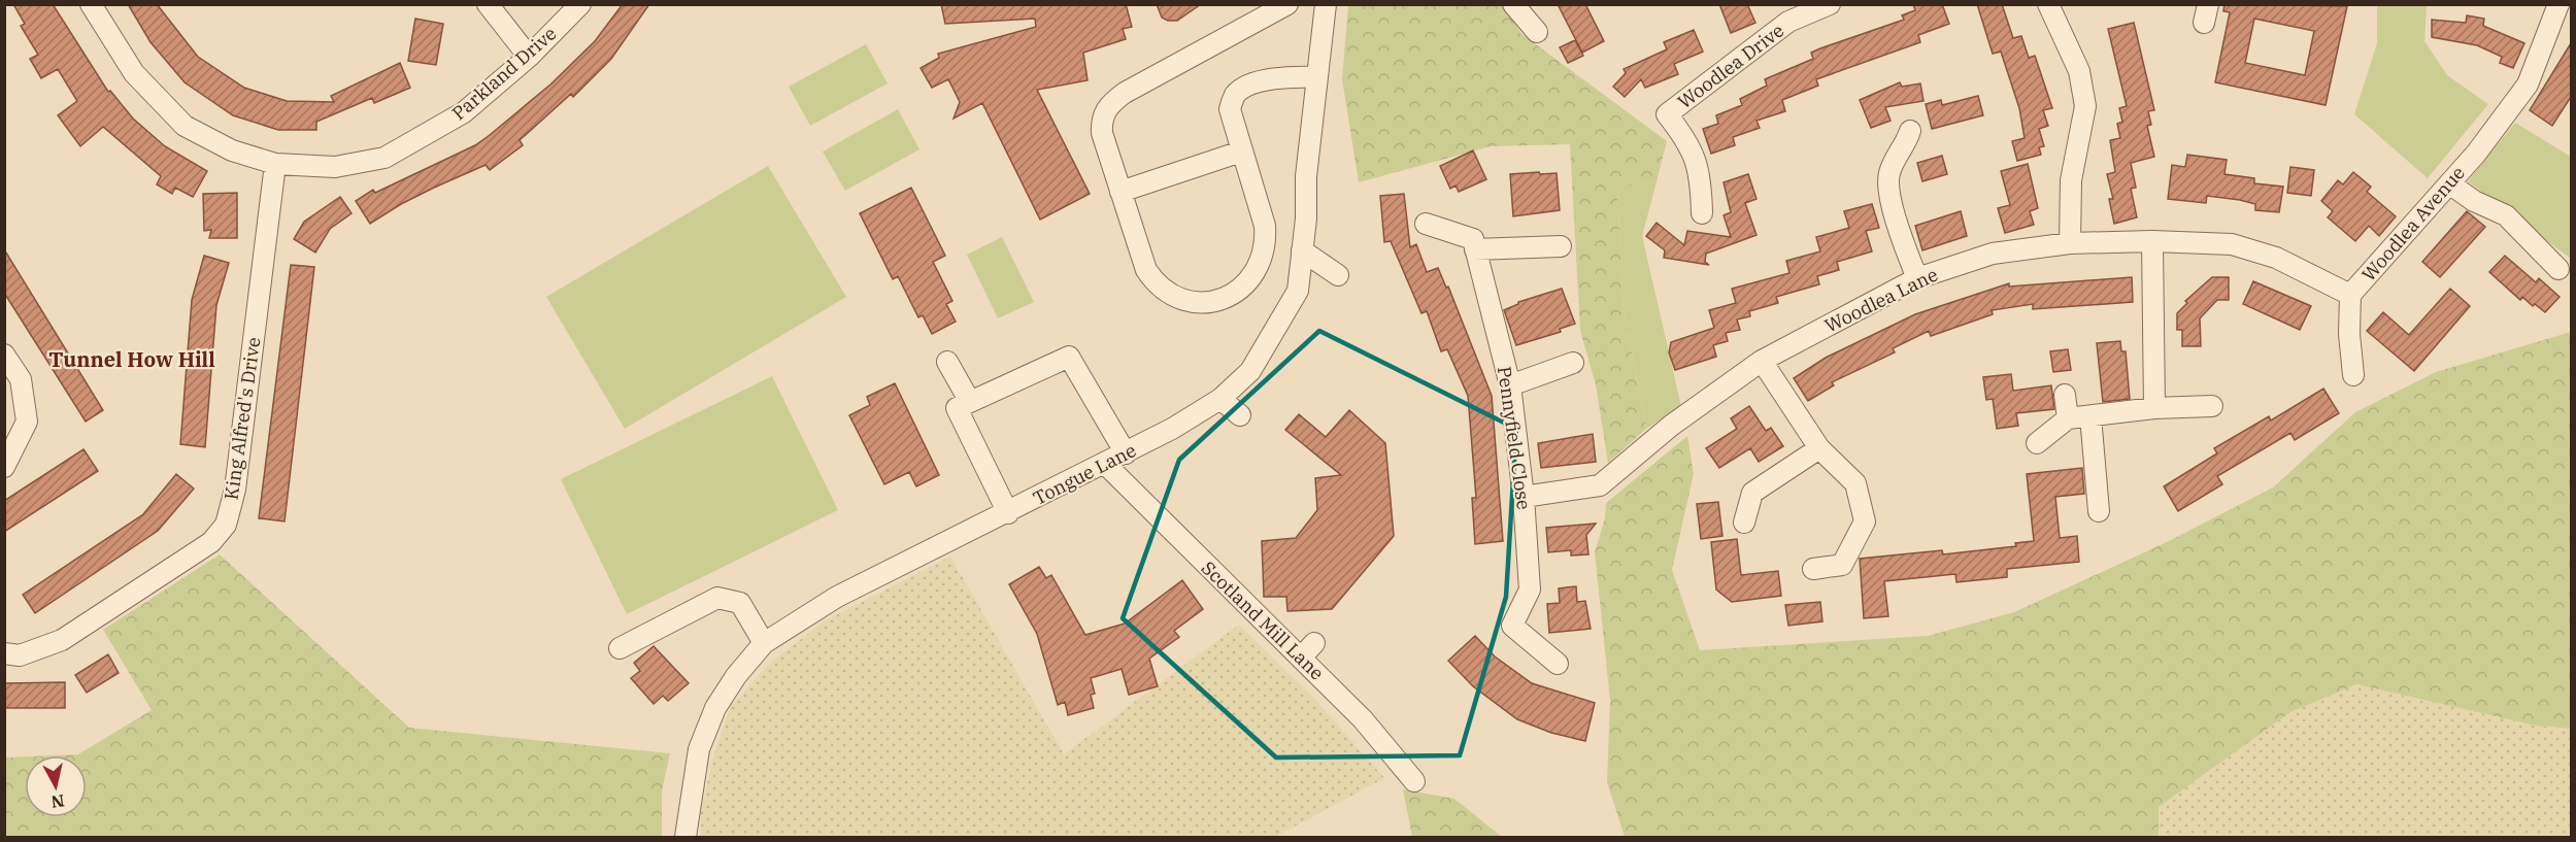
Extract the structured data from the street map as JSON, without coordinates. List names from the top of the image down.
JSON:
{
  "streets": {
    "street": [
      "Woodlea Drive",
      "Parkland Drive",
      "Woodlea Avenue",
      "Woodlea Lane",
      "King Alfred's Drive",
      "Pennyfield Close",
      "Tongue Lane",
      "Scotland Mill Lane"
    ]
  },
  "crossings": [
    ["Parkland Drive", "King Alfred's Drive"],
    ["Woodlea Avenue", "Woodlea Lane"],
    ["Woodlea Lane", "Pennyfield Close"],
    ["Tongue Lane", "Scotland Mill Lane"]
  ],
  "districts": ["Tunnel How Hill"],
  "north": "bottom"
}
